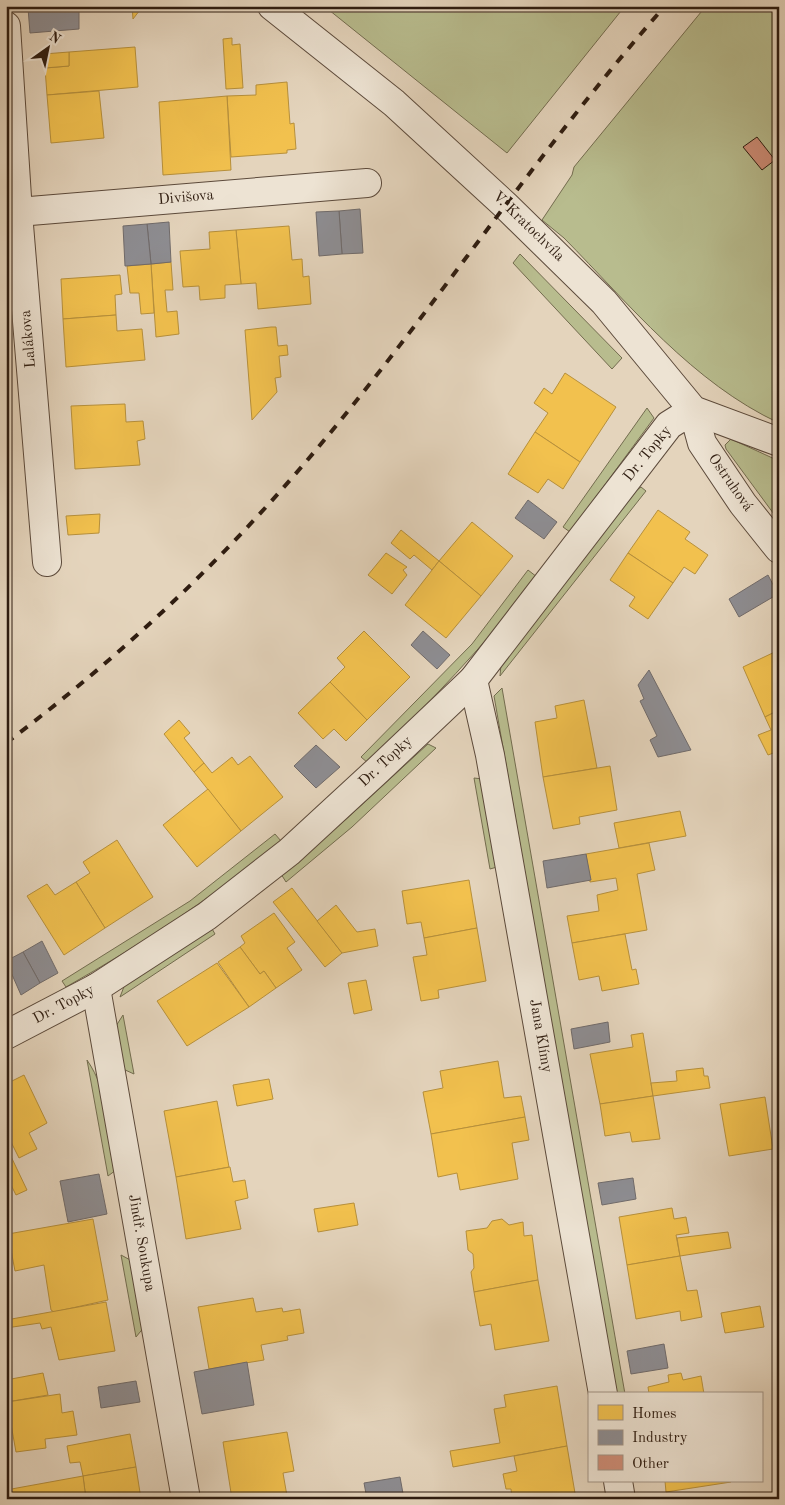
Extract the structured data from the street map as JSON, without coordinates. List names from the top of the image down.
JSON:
{
  "streets": {
    "street": [
      "Divišova",
      "V. Kratochvíla",
      "Lalákova",
      "Dr. Topky",
      "Ostruhová",
      "Jana Klímy",
      "Jindř. Soukupa"
    ]
  },
  "crossings": [
    ["Divišova", "Lalákova"],
    ["V. Kratochvíla", "Dr. Topky"],
    ["V. Kratochvíla", "Ostruhová"],
    ["Dr. Topky", "Ostruhová"],
    ["Dr. Topky", "Jana Klímy"],
    ["Dr. Topky", "Jindř. Soukupa"]
  ],
  "legend": ["Homes", "Industry", "Other"],
  "north": "top right"
}
